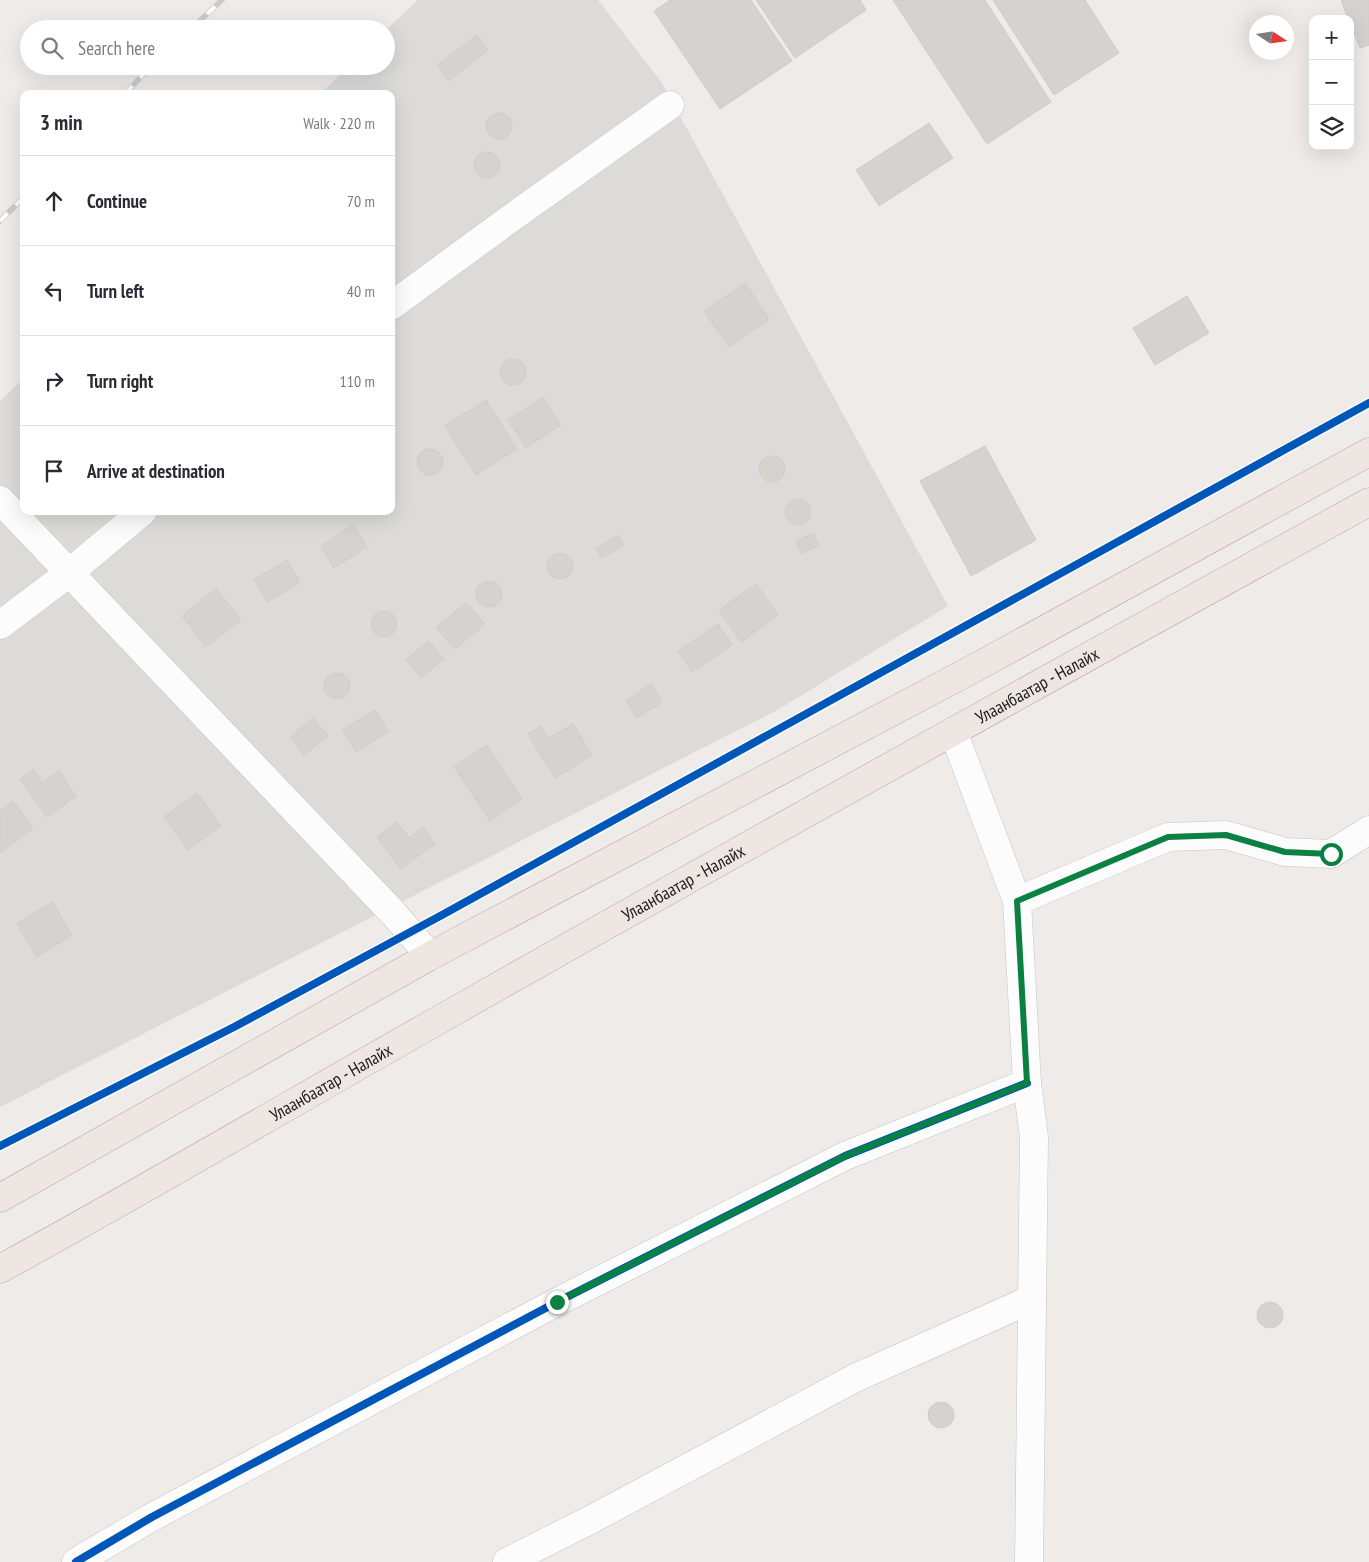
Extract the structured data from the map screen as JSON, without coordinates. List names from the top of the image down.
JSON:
{
  "streets": {
    "highway": ["Улаанбаатар - Налайх"]
  },
  "north": "right",
  "page": {
    "map_buttons": ["+", "−"],
    "search": "Search here",
    "heading": ["3 min", "Walk · 220 m"],
    "list": [
      ["Continue", "70 m"],
      ["Turn left", "40 m"],
      ["Turn right", "110 m"],
      "Arrive at destination"
    ]
  }
}
